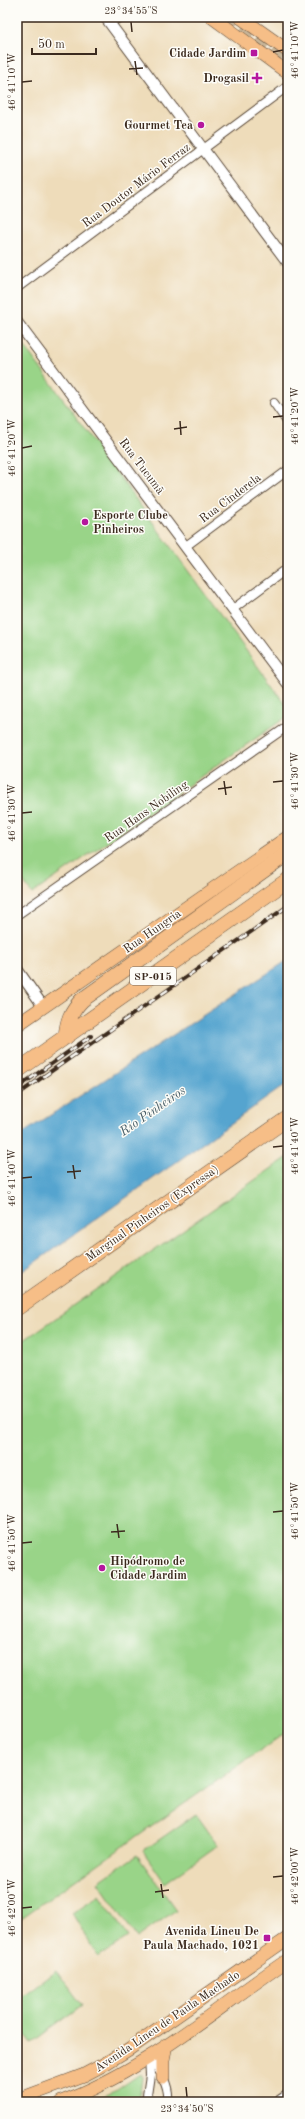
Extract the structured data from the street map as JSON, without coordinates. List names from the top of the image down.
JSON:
{
  "streets": {
    "highway": [
      "Rua Hungria",
      "SP-015",
      "Marginal Pinheiros (Expressa)",
      "Avenida Lineu de Paula Machado"
    ],
    "street": [
      "Rua Doutor Mário Ferraz",
      "Rua Tucumã",
      "Rua Cinderela",
      "Rua Hans Nobiling"
    ]
  },
  "crossings": [
    ["Rua Tucumã", "Rua Cinderela"]
  ],
  "water": ["Rio Pinheiros"],
  "places": {
    "transit": ["Cidade Jardim", "Avenida Lineu De Paula Machado, 1021"],
    "health": ["Drogasil"],
    "other": ["Gourmet Tea", "Esporte Clube Pinheiros", "Hipódromo de Cidade Jardim"]
  },
  "scale_bar": "50 m",
  "coordinates": [
    "23°34'55\"S",
    "46°41'10\"W",
    "46°41'20\"W",
    "46°41'30\"W",
    "46°41'40\"W",
    "46°41'50\"W",
    "46°42'00\"W",
    "23°34'50\"S"
  ]
}
